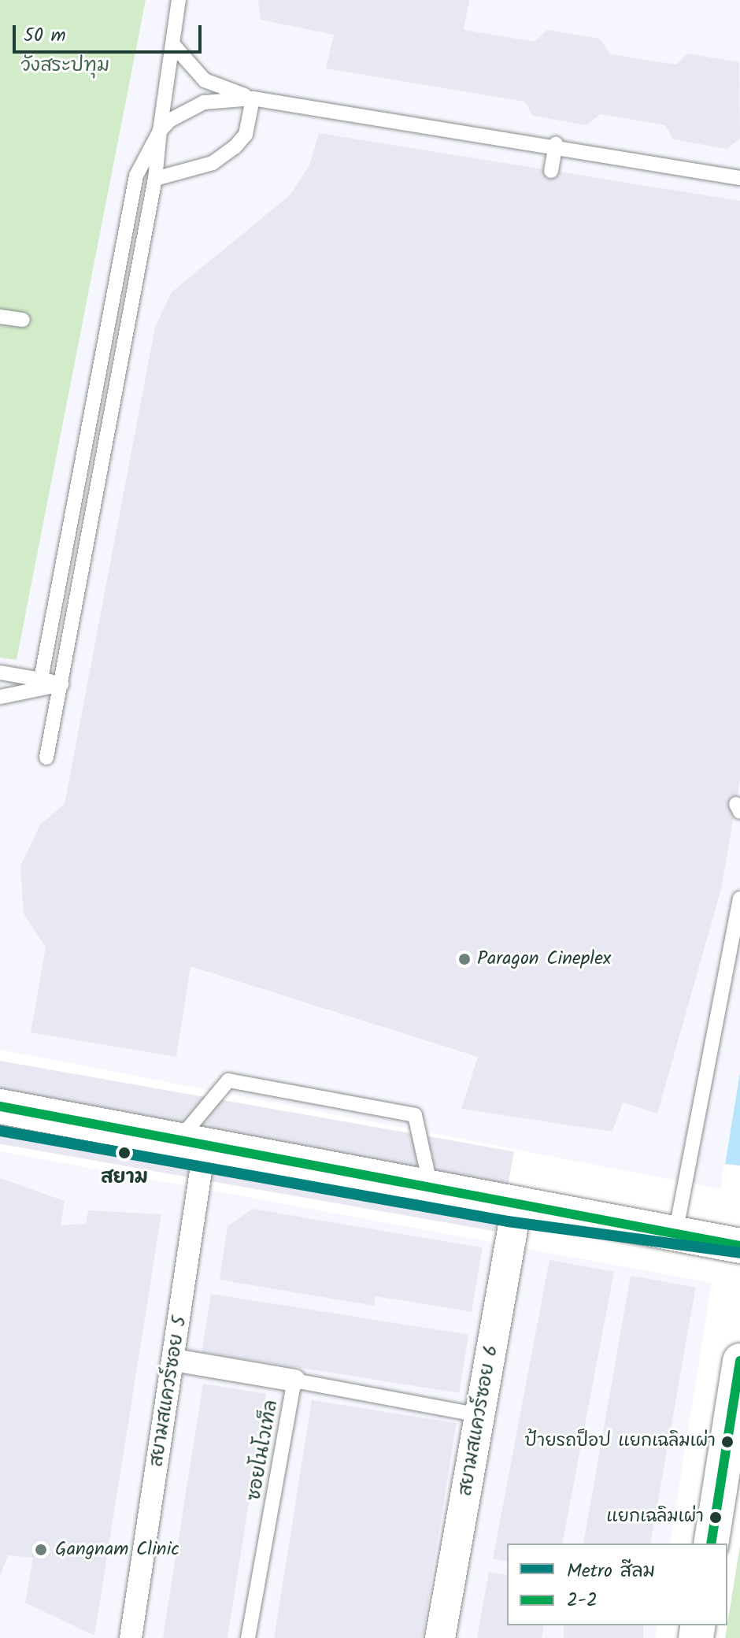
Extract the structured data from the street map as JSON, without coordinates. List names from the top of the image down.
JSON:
{
  "streets": {
    "street": ["สยามสแควร์ซอย 5", "สยามสแควร์ซอย 6"],
    "lane": ["ซอยโนโวเท็ล"]
  },
  "crossings": [
    ["สยามสแควร์ซอย 6", "ซอยโนโวเท็ล"]
  ],
  "parks": ["วังสระปทุม"],
  "places": [
    "Paragon Cineplex",
    "สยาม",
    "ป้ายรถป็อป แยกเฉลิมเผ่า",
    "แยกเฉลิมเผ่า",
    "Gangnam Clinic"
  ],
  "lines": ["transit line 2-2", "metro line สีลม"],
  "legend": ["Metro สีลม", "2-2"],
  "scale_bar": "50 m"
}
